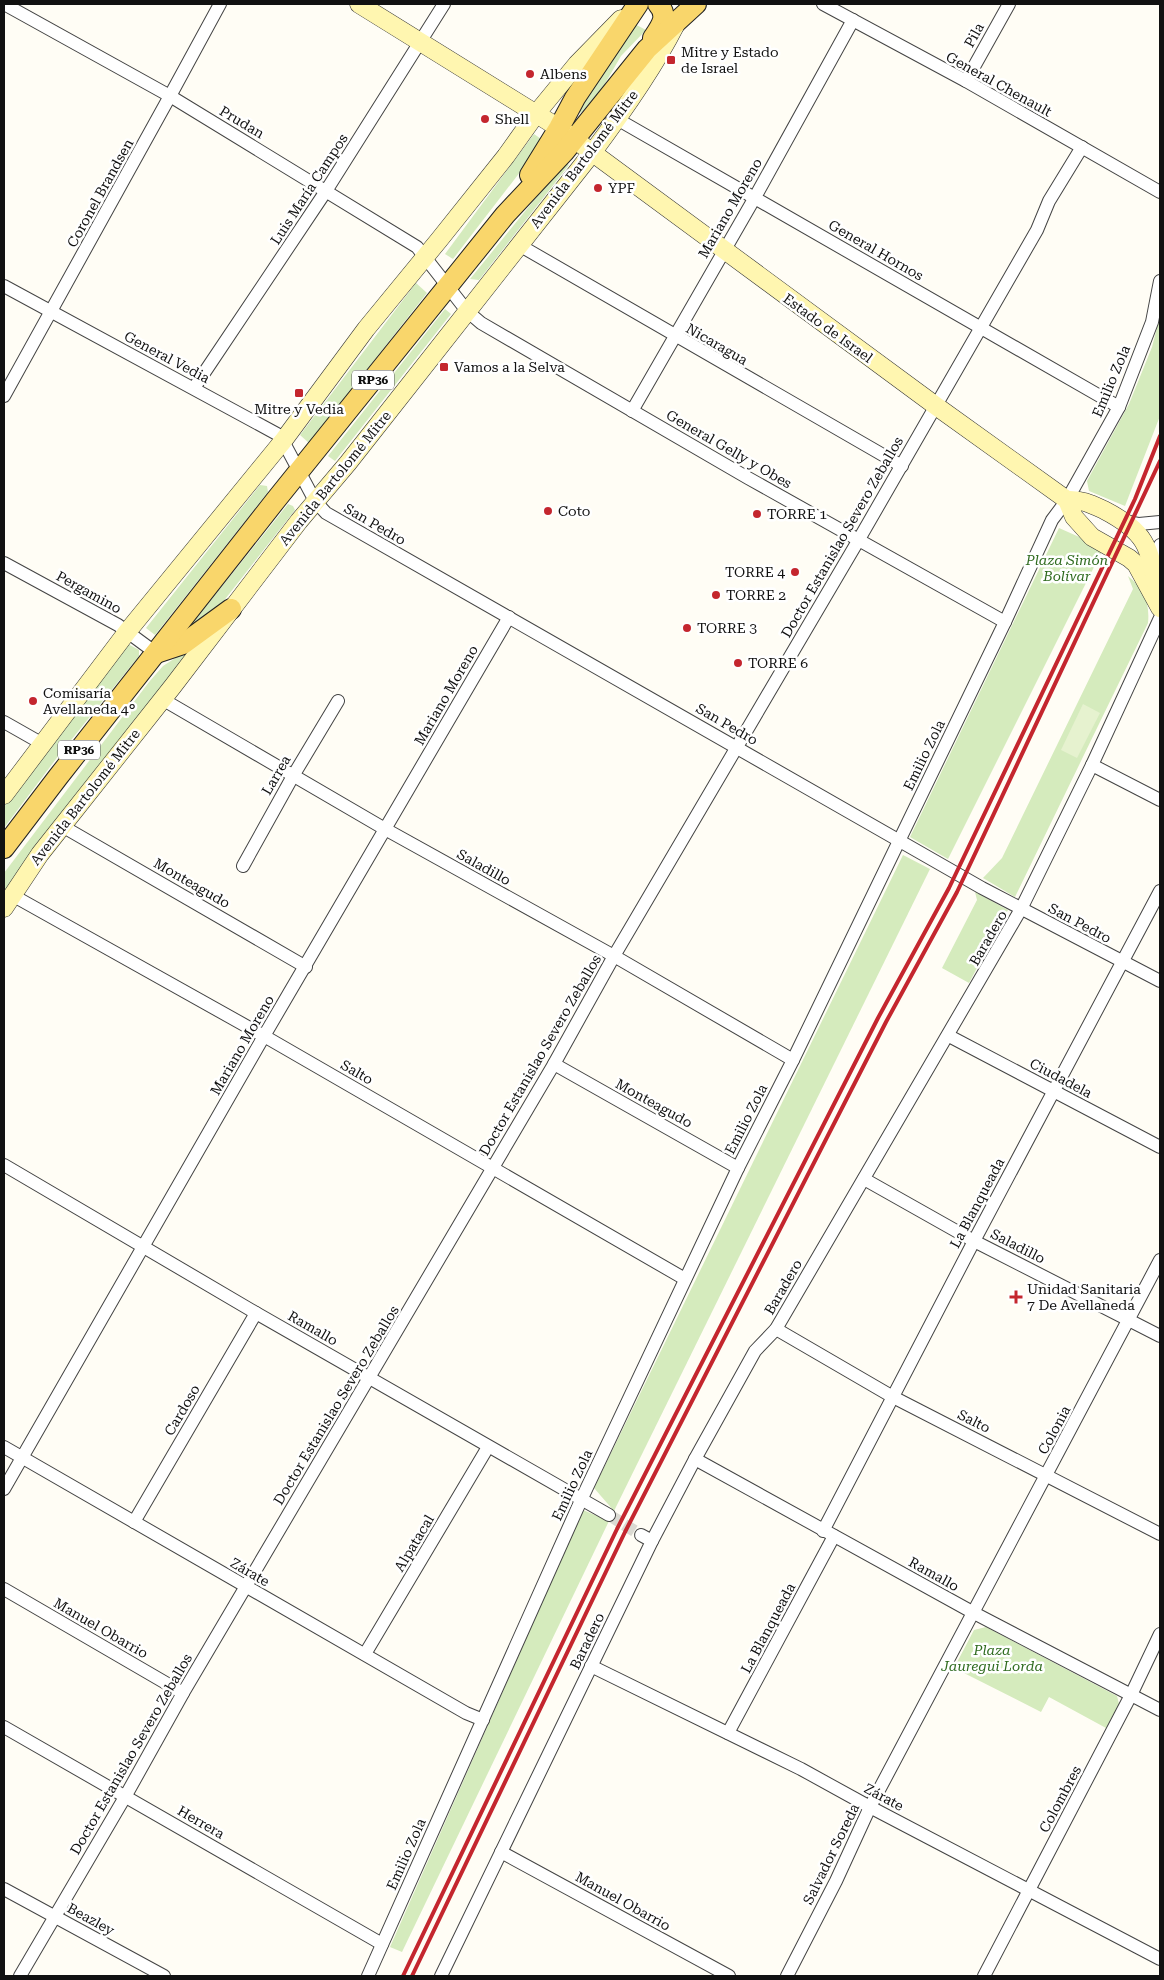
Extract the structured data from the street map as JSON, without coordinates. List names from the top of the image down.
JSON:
{
  "streets": {
    "main road": ["Avenida Bartolomé Mitre", "RP36"],
    "street": [
      "Pila",
      "General Chenault",
      "Prudan",
      "Luis María Campos",
      "Coronel Brandsen",
      "Mariano Moreno",
      "General Hornos",
      "Estado de Israel",
      "Nicaragua",
      "General Vedia",
      "Emilio Zola",
      "General Gelly y Obes",
      "San Pedro",
      "Doctor Estanislao Severo Zeballos",
      "Pergamino",
      "Larrea",
      "Saladillo",
      "Monteagudo",
      "Baradero",
      "Salto",
      "Ciudadela",
      "La Blanqueada",
      "Ramallo",
      "Cardoso",
      "Colonia",
      "Alpatacal",
      "Zárate",
      "Manuel Obarrio",
      "Colombres",
      "Herrera",
      "Salvador Soreda",
      "Beazley"
    ]
  },
  "crossings": [
    ["Pila", "General Chenault"],
    ["General Chenault", "Mariano Moreno"],
    ["General Chenault", "Doctor Estanislao Severo Zeballos"],
    ["Prudan", "Avenida Bartolomé Mitre"],
    ["Prudan", "Luis María Campos"],
    ["Prudan", "Coronel Brandsen"],
    ["Prudan", "General Gelly y Obes"],
    ["Avenida Bartolomé Mitre", "General Hornos"],
    ["Avenida Bartolomé Mitre", "Estado de Israel"],
    ["Avenida Bartolomé Mitre", "Nicaragua"],
    ["Avenida Bartolomé Mitre", "General Vedia"],
    ["Avenida Bartolomé Mitre", "General Gelly y Obes"],
    ["Avenida Bartolomé Mitre", "San Pedro"],
    ["Avenida Bartolomé Mitre", "Pergamino"],
    ["Avenida Bartolomé Mitre", "Saladillo"],
    ["Avenida Bartolomé Mitre", "Monteagudo"],
    ["Avenida Bartolomé Mitre", "Salto"],
    ["Luis María Campos", "Estado de Israel"],
    ["Luis María Campos", "General Vedia"],
    ["Coronel Brandsen", "General Vedia"],
    ["Mariano Moreno", "General Hornos"],
    ["Mariano Moreno", "Estado de Israel"],
    ["Mariano Moreno", "Nicaragua"],
    ["Mariano Moreno", "General Gelly y Obes"],
    ["Mariano Moreno", "San Pedro"],
    ["Mariano Moreno", "Saladillo"],
    ["Mariano Moreno", "Monteagudo"],
    ["Mariano Moreno", "Salto"],
    ["Mariano Moreno", "Ramallo"],
    ["Mariano Moreno", "Zárate"],
    ["General Hornos", "Emilio Zola"],
    ["General Hornos", "Doctor Estanislao Severo Zeballos"],
    ["Estado de Israel", "Emilio Zola"],
    ["Estado de Israel", "Doctor Estanislao Severo Zeballos"],
    ["Nicaragua", "Doctor Estanislao Severo Zeballos"],
    ["General Vedia", "San Pedro"],
    ["Emilio Zola", "General Gelly y Obes"],
    ["Emilio Zola", "San Pedro"],
    ["Emilio Zola", "Saladillo"],
    ["Emilio Zola", "Monteagudo"],
    ["Emilio Zola", "Salto"],
    ["Emilio Zola", "Ramallo"],
    ["Emilio Zola", "Zárate"],
    ["Emilio Zola", "Herrera"],
    ["General Gelly y Obes", "Doctor Estanislao Severo Zeballos"],
    ["San Pedro", "Doctor Estanislao Severo Zeballos"],
    ["San Pedro", "Baradero"],
    ["San Pedro", "La Blanqueada"],
    ["Doctor Estanislao Severo Zeballos", "Saladillo"],
    ["Doctor Estanislao Severo Zeballos", "Monteagudo"],
    ["Doctor Estanislao Severo Zeballos", "Salto"],
    ["Doctor Estanislao Severo Zeballos", "Ramallo"],
    ["Doctor Estanislao Severo Zeballos", "Zárate"],
    ["Doctor Estanislao Severo Zeballos", "Manuel Obarrio"],
    ["Doctor Estanislao Severo Zeballos", "Herrera"],
    ["Doctor Estanislao Severo Zeballos", "Beazley"],
    ["Larrea", "Saladillo"],
    ["Saladillo", "Baradero"],
    ["Saladillo", "La Blanqueada"],
    ["Saladillo", "Colonia"],
    ["Baradero", "Salto"],
    ["Baradero", "Ciudadela"],
    ["Baradero", "Ramallo"],
    ["Baradero", "Zárate"],
    ["Baradero", "Manuel Obarrio"],
    ["Salto", "La Blanqueada"],
    ["Salto", "Colonia"],
    ["Ciudadela", "La Blanqueada"],
    ["La Blanqueada", "Ramallo"],
    ["La Blanqueada", "Zárate"],
    ["Ramallo", "Cardoso"],
    ["Ramallo", "Colonia"],
    ["Ramallo", "Alpatacal"],
    ["Ramallo", "Colombres"],
    ["Ramallo", "Salvador Soreda"],
    ["Cardoso", "Zárate"],
    ["Colonia", "Salvador Soreda"],
    ["Alpatacal", "Zárate"],
    ["Zárate", "Colombres"],
    ["Zárate", "Salvador Soreda"]
  ],
  "parks": ["Plaza Simón Bolívar", "Plaza Jauregui Lorda"],
  "places": {
    "transit": ["Mitre y Estado de Israel", "Vamos a la Selva", "Mitre y Vedia"],
    "other": [
      "Albens",
      "Shell",
      "YPF",
      "Coto",
      "TORRE 1",
      "TORRE 4",
      "TORRE 2",
      "TORRE 3",
      "TORRE 6",
      "Comisaría Avellaneda 4°"
    ],
    "health": ["Unidad Sanitaria 7 De Avellaneda"]
  }
}
